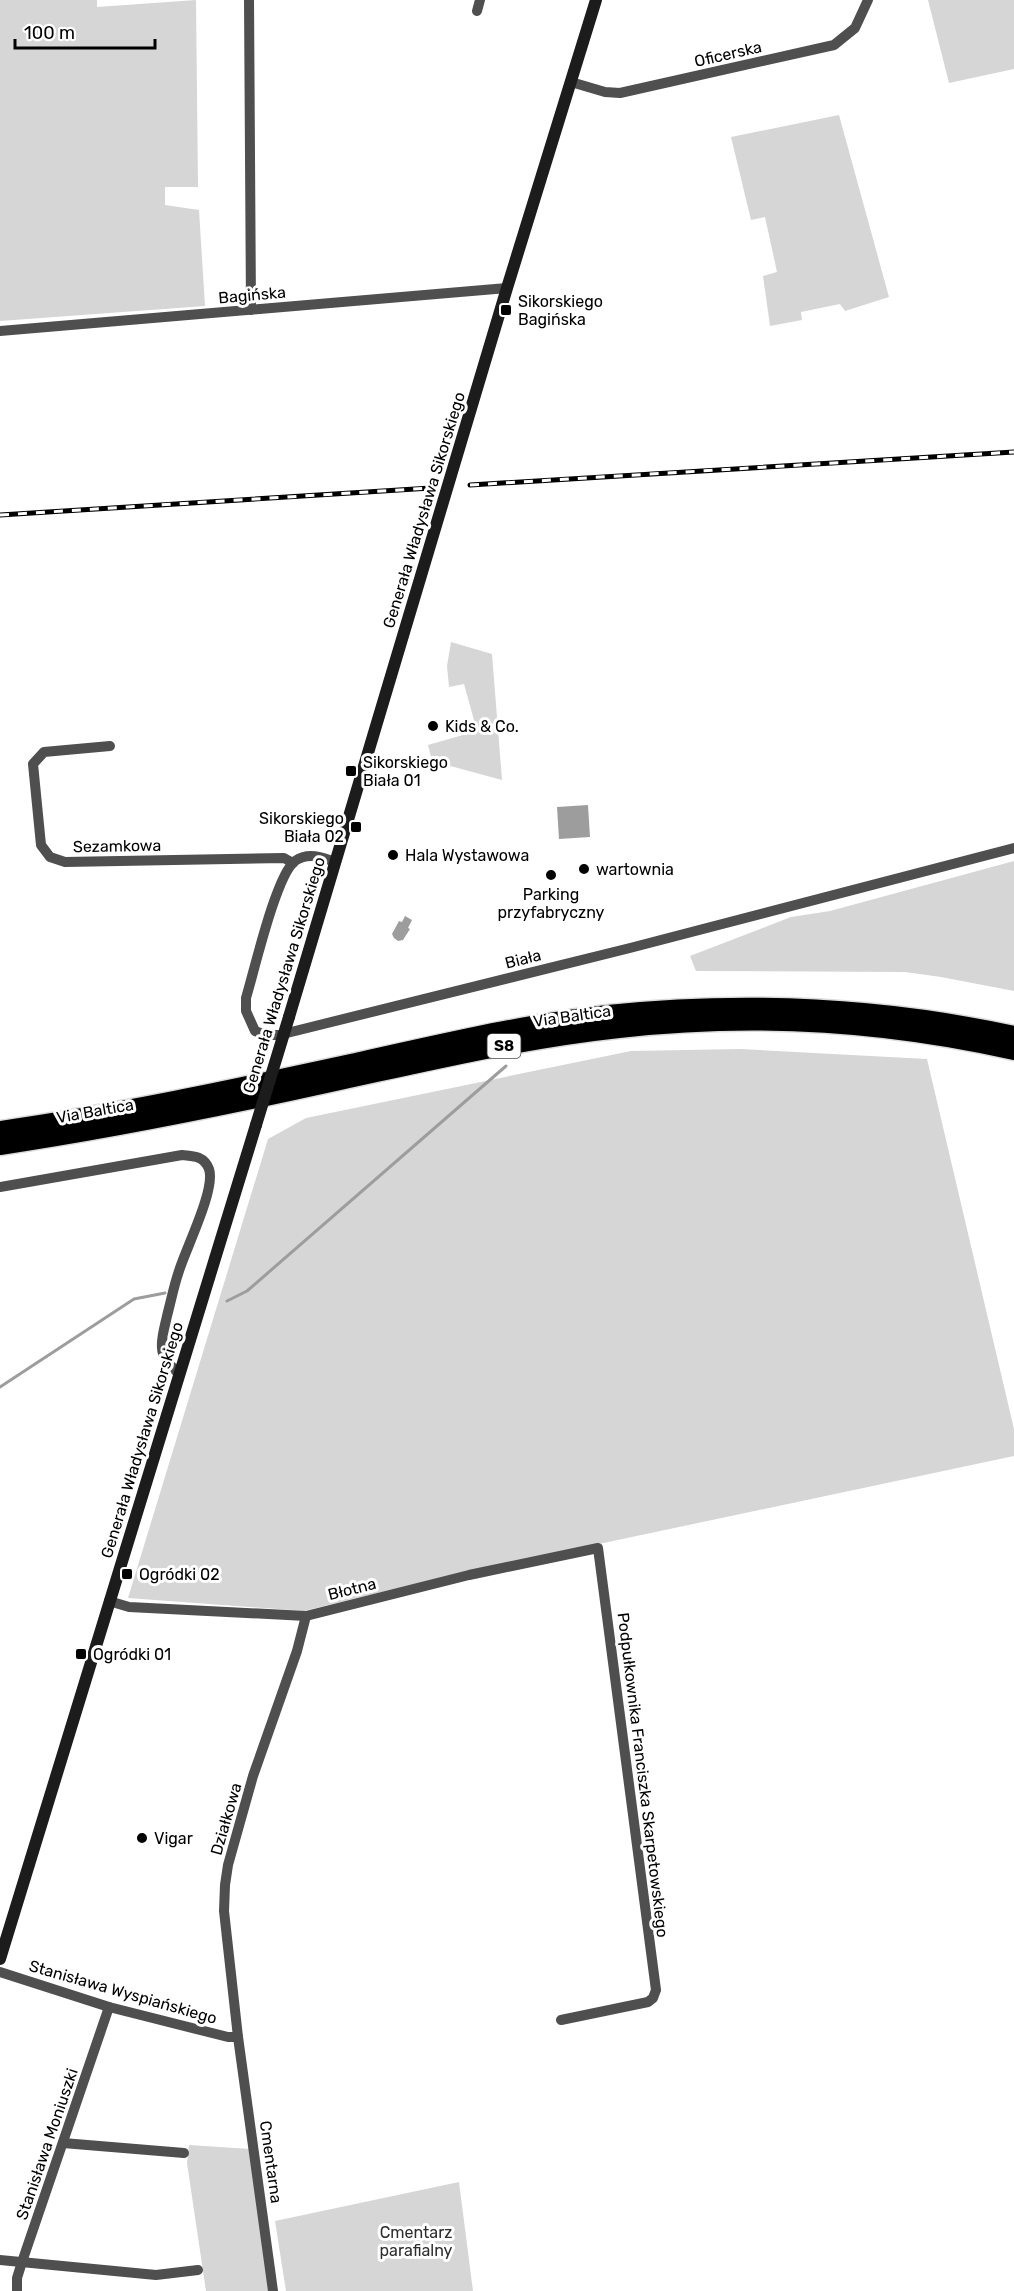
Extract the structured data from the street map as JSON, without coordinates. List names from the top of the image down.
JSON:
{
  "streets": {
    "highway": ["Via Baltica", "S8"],
    "street": [
      "Oficerska",
      "Bagińska",
      "Generała Władysława Sikorskiego",
      "Sezamkowa",
      "Biała",
      "Błotna",
      "Podpułkownika Franciszka Skarpetowskiego",
      "Działkowa",
      "Stanisława Wyspiańskiego",
      "Stanisława Moniuszki",
      "Cmentarna"
    ]
  },
  "crossings": [
    ["Oficerska", "Generała Władysława Sikorskiego"],
    ["Bagińska", "Generała Władysława Sikorskiego"],
    ["Generała Władysława Sikorskiego", "Błotna"],
    ["Sezamkowa", "Biała"],
    ["Błotna", "Podpułkownika Franciszka Skarpetowskiego"],
    ["Błotna", "Działkowa"],
    ["Działkowa", "Stanisława Wyspiańskiego"],
    ["Działkowa", "Cmentarna"],
    ["Stanisława Wyspiańskiego", "Stanisława Moniuszki"],
    ["Stanisława Wyspiańskiego", "Cmentarna"]
  ],
  "parks": ["Cmentarz parafialny"],
  "places": {
    "transit": [
      "Sikorskiego Bagińska",
      "Sikorskiego Biała 01",
      "Sikorskiego Biała 02",
      "Ogródki 02",
      "Ogródki 01"
    ],
    "other": [
      "Kids & Co.",
      "Hala Wystawowa",
      "wartownia",
      "Parking przyfabryczny",
      "Vigar"
    ]
  },
  "scale_bar": "100 m"
}
